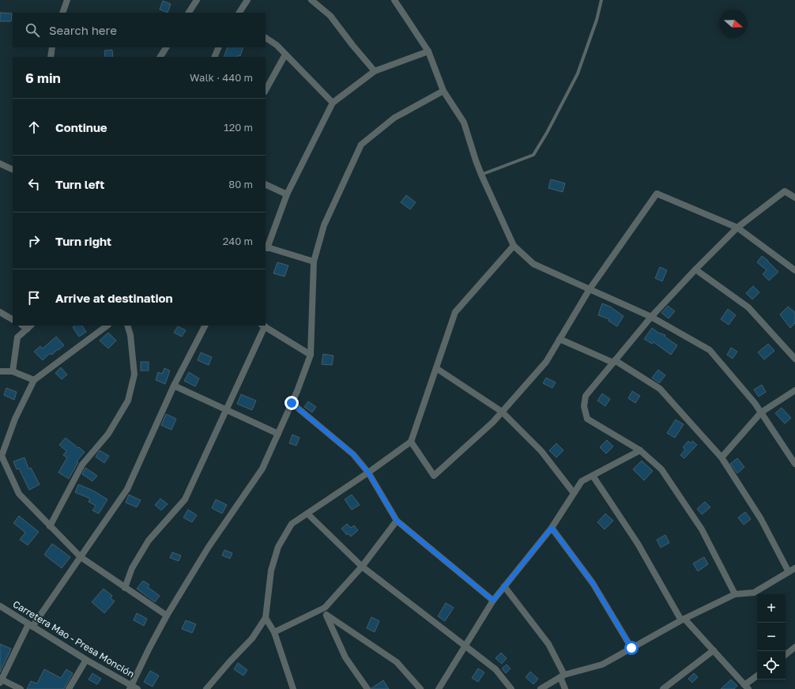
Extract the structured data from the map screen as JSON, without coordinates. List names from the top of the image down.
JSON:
{
  "streets": {
    "street": ["Carretera Mao - Presa Monción"]
  },
  "north": "right",
  "page": {
    "search": "Search here",
    "heading": ["6 min", "Walk · 440 m"],
    "list": [
      ["Continue", "120 m"],
      ["Turn left", "80 m"],
      ["Turn right", "240 m"],
      "Arrive at destination"
    ],
    "map_buttons": ["+", "−"]
  }
}
